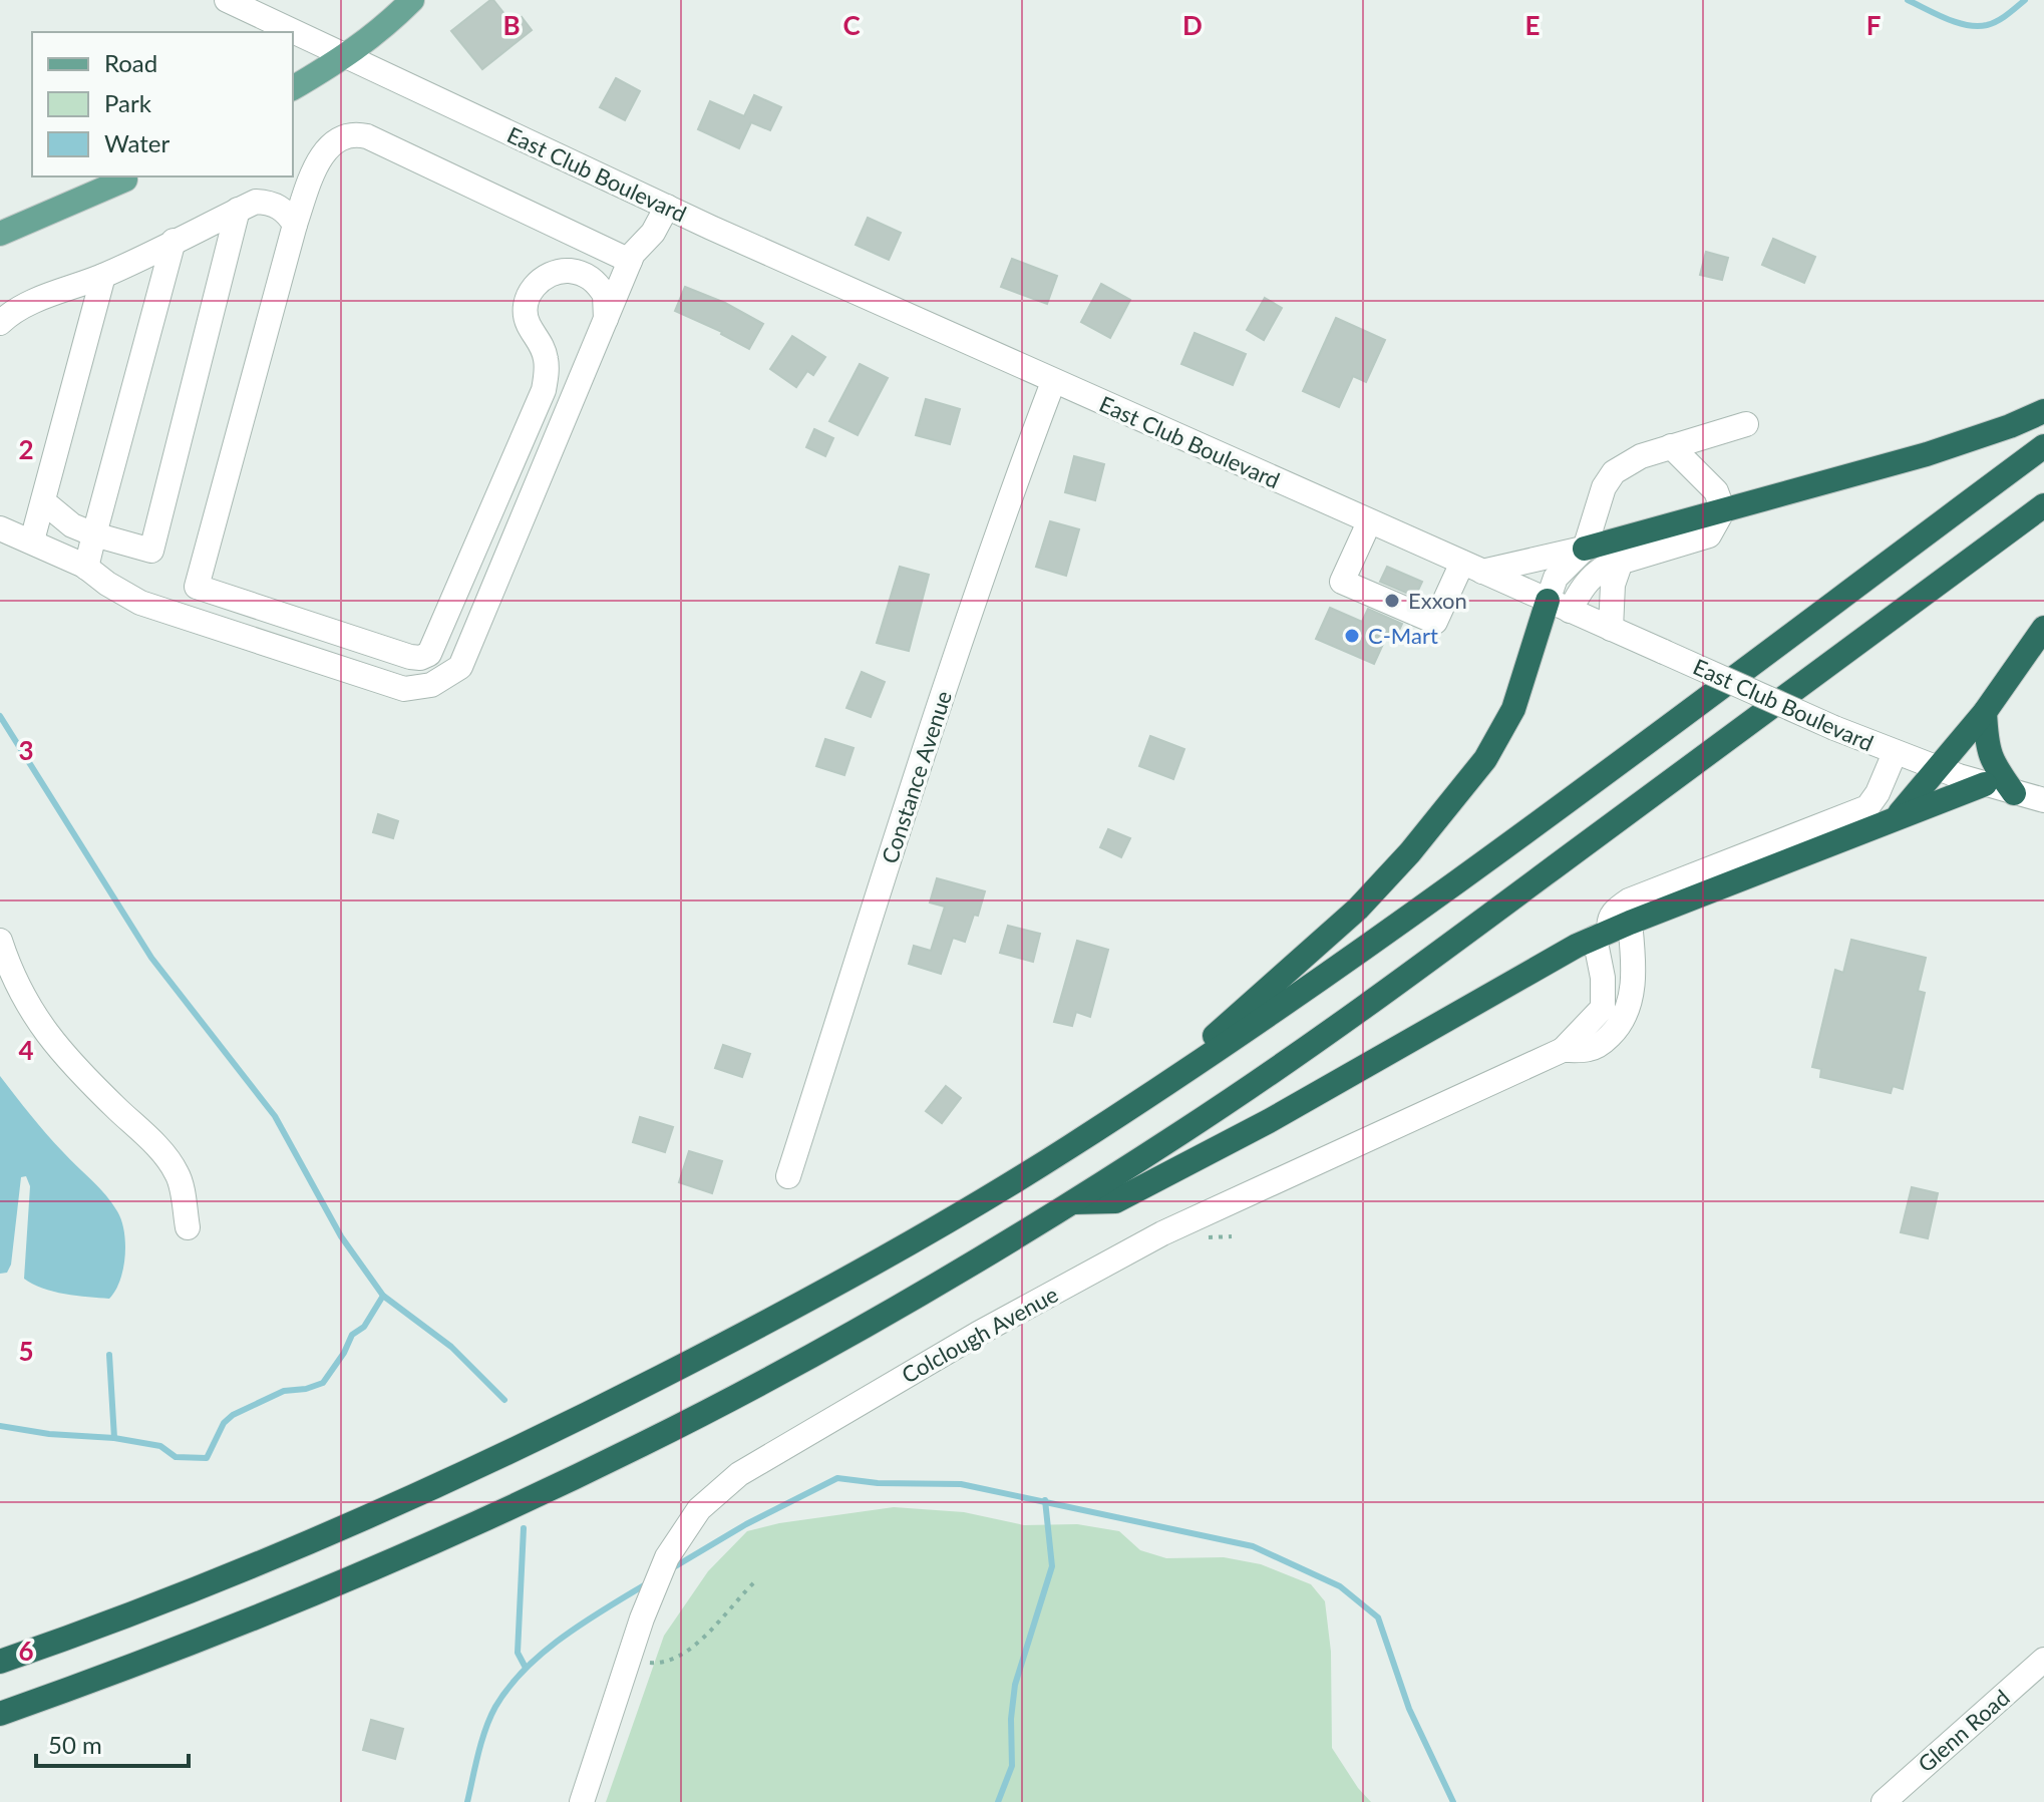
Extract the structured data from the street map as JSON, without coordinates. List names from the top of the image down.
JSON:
{
  "streets": {
    "street": [
      "East Club Boulevard",
      "Constance Avenue",
      "Colclough Avenue",
      "Glenn Road"
    ]
  },
  "crossings": [
    ["East Club Boulevard", "Constance Avenue"]
  ],
  "places": ["Exxon", "C-Mart"],
  "legend": ["Road", "Park", "Water"],
  "scale_bar": "50 m",
  "grid": {
    "columns": [
      "B",
      "C",
      "D",
      "E",
      "F"
    ],
    "rows": [
      "2",
      "3",
      "4",
      "5",
      "6"
    ]
  }
}
